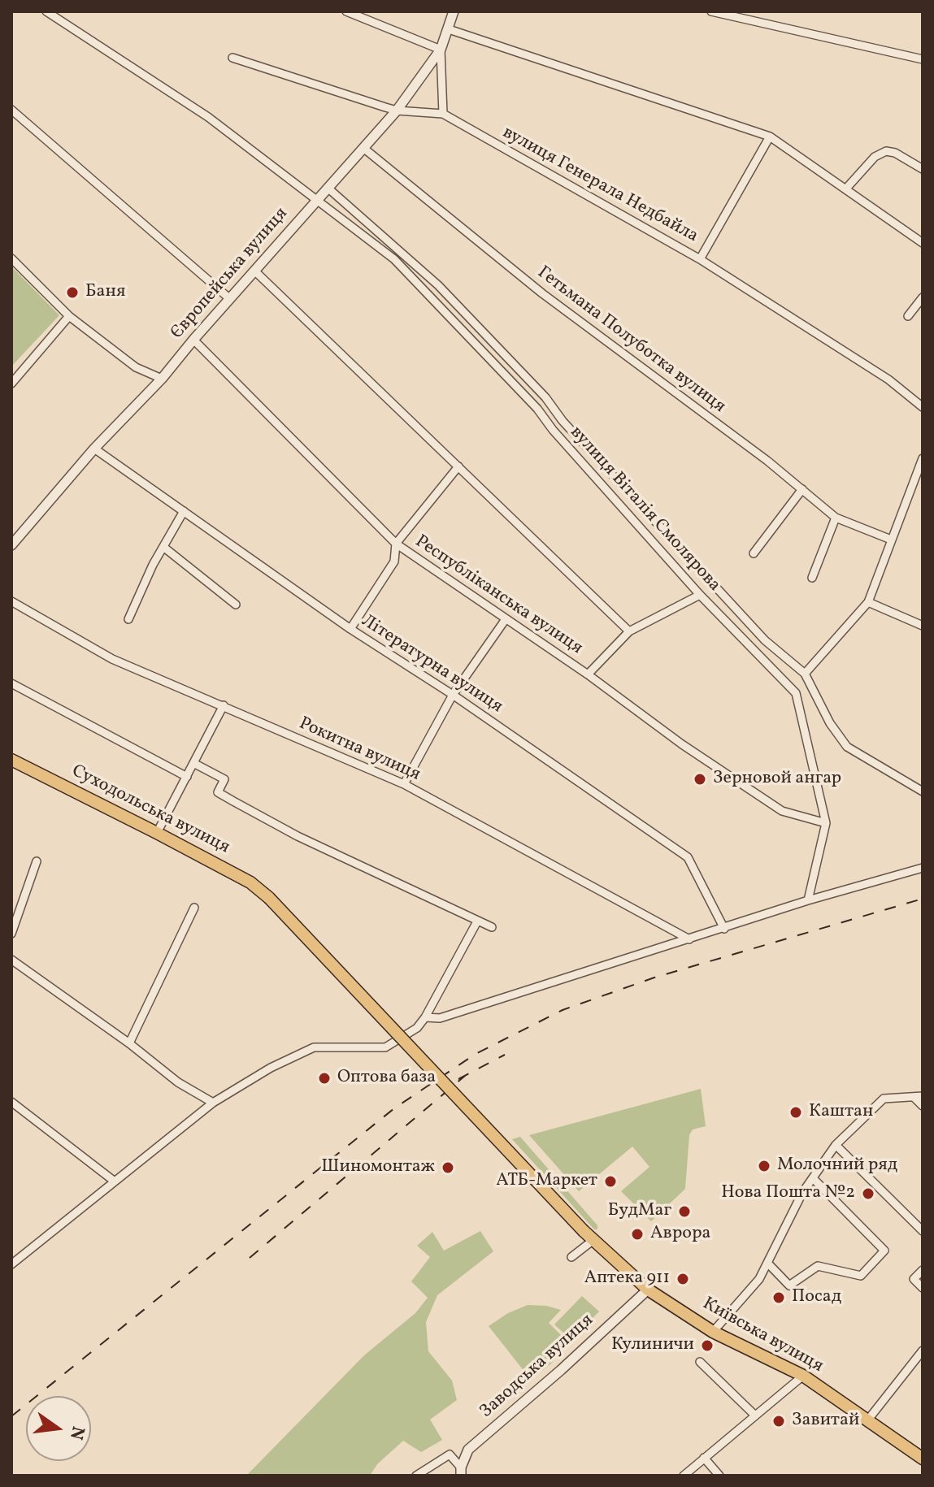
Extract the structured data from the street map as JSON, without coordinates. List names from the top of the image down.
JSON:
{
  "streets": {
    "main road": ["Суходольська вулиця", "Київська вулиця"],
    "street": [
      "вулиця Генерала Недбайла",
      "Європейська вулиця",
      "Гетьмана Полуботка вулиця",
      "вулиця Віталія Смолярова",
      "Республіканська вулиця",
      "Літературна вулиця",
      "Рокитна вулиця",
      "Заводська вулиця"
    ]
  },
  "crossings": [
    ["вулиця Генерала Недбайла", "Європейська вулиця"],
    ["Європейська вулиця", "Гетьмана Полуботка вулиця"],
    ["Європейська вулиця", "вулиця Віталія Смолярова"],
    ["Європейська вулиця", "Республіканська вулиця"],
    ["Європейська вулиця", "Літературна вулиця"],
    ["вулиця Віталія Смолярова", "Республіканська вулиця"],
    ["Суходольська вулиця", "Київська вулиця"],
    ["Київська вулиця", "Заводська вулиця"]
  ],
  "places": [
    "Баня",
    "Зерновой ангар",
    "Оптова база",
    "Каштан",
    "Молочний ряд",
    "Шиномонтаж",
    "АТБ-Маркет",
    "Нова Пошта №2",
    "БудМаг",
    "Аврора",
    "Аптека 911",
    "Посад",
    "Кулиничи",
    "Завитай"
  ],
  "north": "right"
}
